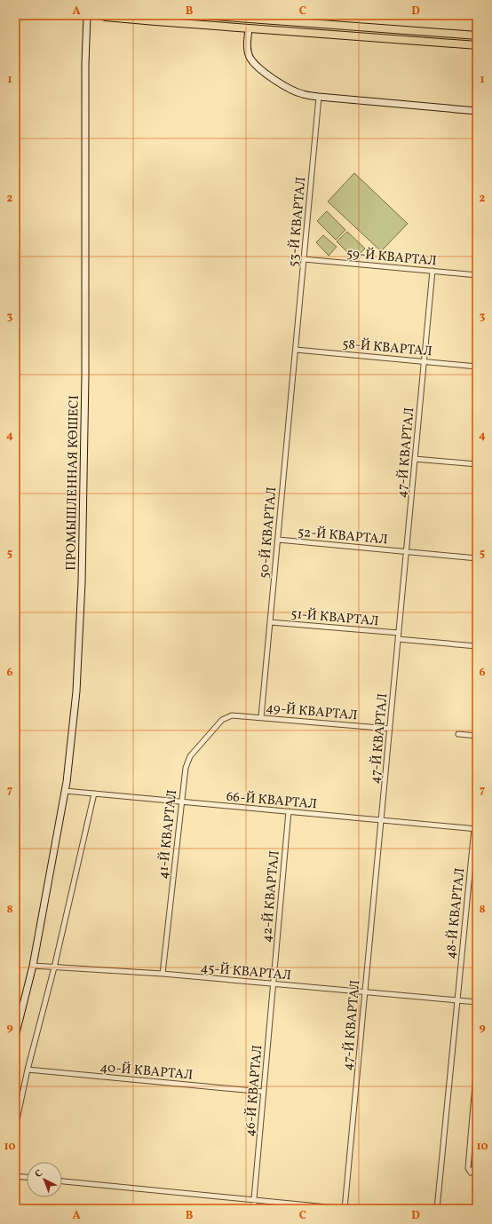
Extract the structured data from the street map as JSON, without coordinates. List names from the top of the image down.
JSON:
{
  "streets": {
    "street": [
      "53-Й КВАРТАЛ",
      "59-Й КВАРТАЛ",
      "58-Й КВАРТАЛ",
      "47-Й КВАРТАЛ",
      "ПРОМЫШЛЕННАЯ КӨШЕСІ",
      "50-Й КВАРТАЛ",
      "52-Й КВАРТАЛ",
      "51-Й КВАРТАЛ",
      "49-Й КВАРТАЛ",
      "66-Й КВАРТАЛ",
      "41-Й КВАРТАЛ",
      "42-Й КВАРТАЛ",
      "48-Й КВАРТАЛ",
      "45-Й КВАРТАЛ",
      "40-Й КВАРТАЛ",
      "46-Й КВАРТАЛ"
    ]
  },
  "crossings": [
    ["53-Й КВАРТАЛ", "59-Й КВАРТАЛ"],
    ["53-Й КВАРТАЛ", "58-Й КВАРТАЛ"],
    ["53-Й КВАРТАЛ", "50-Й КВАРТАЛ"],
    ["59-Й КВАРТАЛ", "47-Й КВАРТАЛ"],
    ["58-Й КВАРТАЛ", "47-Й КВАРТАЛ"],
    ["58-Й КВАРТАЛ", "50-Й КВАРТАЛ"],
    ["47-Й КВАРТАЛ", "52-Й КВАРТАЛ"],
    ["47-Й КВАРТАЛ", "51-Й КВАРТАЛ"],
    ["47-Й КВАРТАЛ", "49-Й КВАРТАЛ"],
    ["47-Й КВАРТАЛ", "66-Й КВАРТАЛ"],
    ["47-Й КВАРТАЛ", "45-Й КВАРТАЛ"],
    ["ПРОМЫШЛЕННАЯ КӨШЕСІ", "66-Й КВАРТАЛ"],
    ["ПРОМЫШЛЕННАЯ КӨШЕСІ", "45-Й КВАРТАЛ"],
    ["50-Й КВАРТАЛ", "52-Й КВАРТАЛ"],
    ["50-Й КВАРТАЛ", "51-Й КВАРТАЛ"],
    ["50-Й КВАРТАЛ", "49-Й КВАРТАЛ"],
    ["49-Й КВАРТАЛ", "41-Й КВАРТАЛ"],
    ["66-Й КВАРТАЛ", "41-Й КВАРТАЛ"],
    ["66-Й КВАРТАЛ", "42-Й КВАРТАЛ"],
    ["66-Й КВАРТАЛ", "48-Й КВАРТАЛ"],
    ["41-Й КВАРТАЛ", "45-Й КВАРТАЛ"],
    ["42-Й КВАРТАЛ", "45-Й КВАРТАЛ"],
    ["42-Й КВАРТАЛ", "46-Й КВАРТАЛ"],
    ["48-Й КВАРТАЛ", "45-Й КВАРТАЛ"],
    ["45-Й КВАРТАЛ", "46-Й КВАРТАЛ"],
    ["40-Й КВАРТАЛ", "46-Й КВАРТАЛ"]
  ],
  "north": "top left",
  "grid": {
    "columns": [
      "A",
      "B",
      "C",
      "D"
    ],
    "rows": [
      "1",
      "2",
      "3",
      "4",
      "5",
      "6",
      "7",
      "8",
      "9",
      "10"
    ]
  }
}
